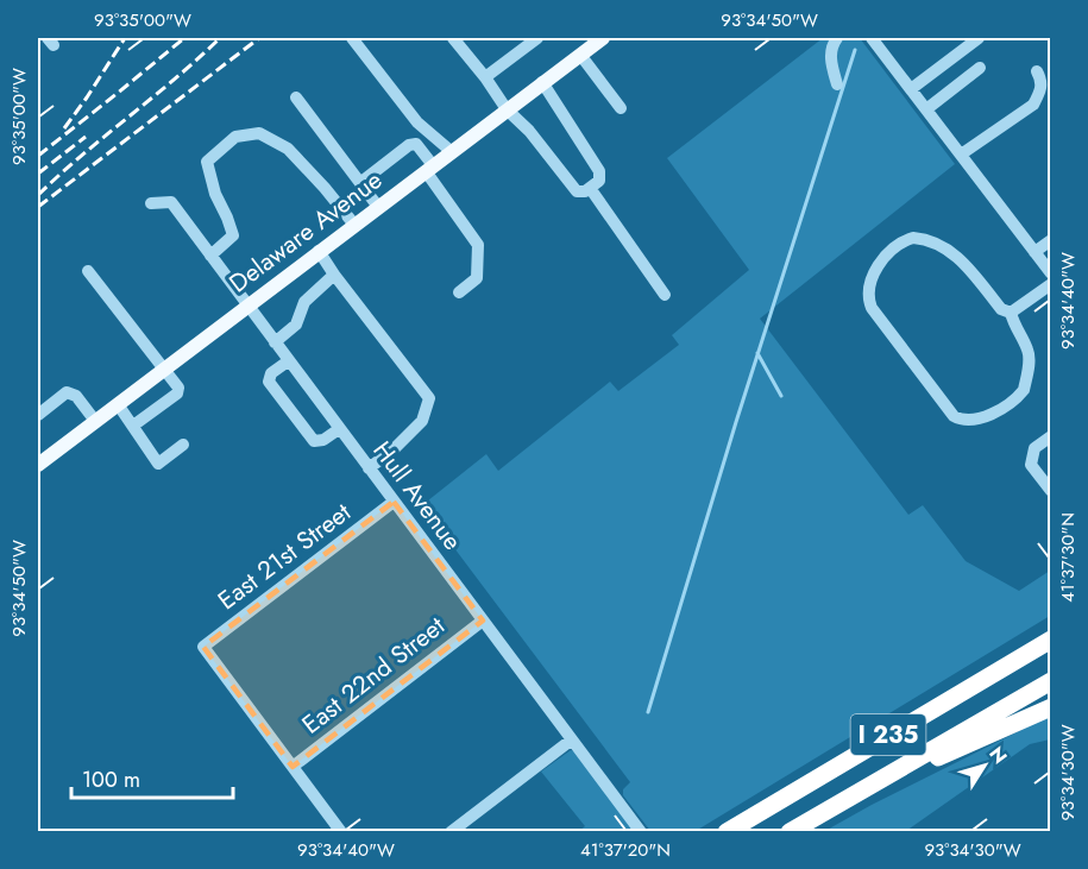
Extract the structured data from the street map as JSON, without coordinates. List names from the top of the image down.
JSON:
{
  "streets": {
    "highway": ["I 235"],
    "main road": ["Delaware Avenue"],
    "street": ["Hull Avenue", "East 21st Street", "East 22nd Street"]
  },
  "crossings": [
    ["Delaware Avenue", "Hull Avenue"],
    ["Hull Avenue", "East 21st Street"],
    ["Hull Avenue", "East 22nd Street"],
    ["East 21st Street", "East 22nd Street"]
  ],
  "scale_bar": "100 m",
  "north": "top right",
  "coordinates": [
    "93°35'00\"W",
    "93°34'50\"W",
    "93°34'40\"W",
    "41°37'30\"N",
    "93°34'30\"W",
    "41°37'20\"N"
  ]
}
